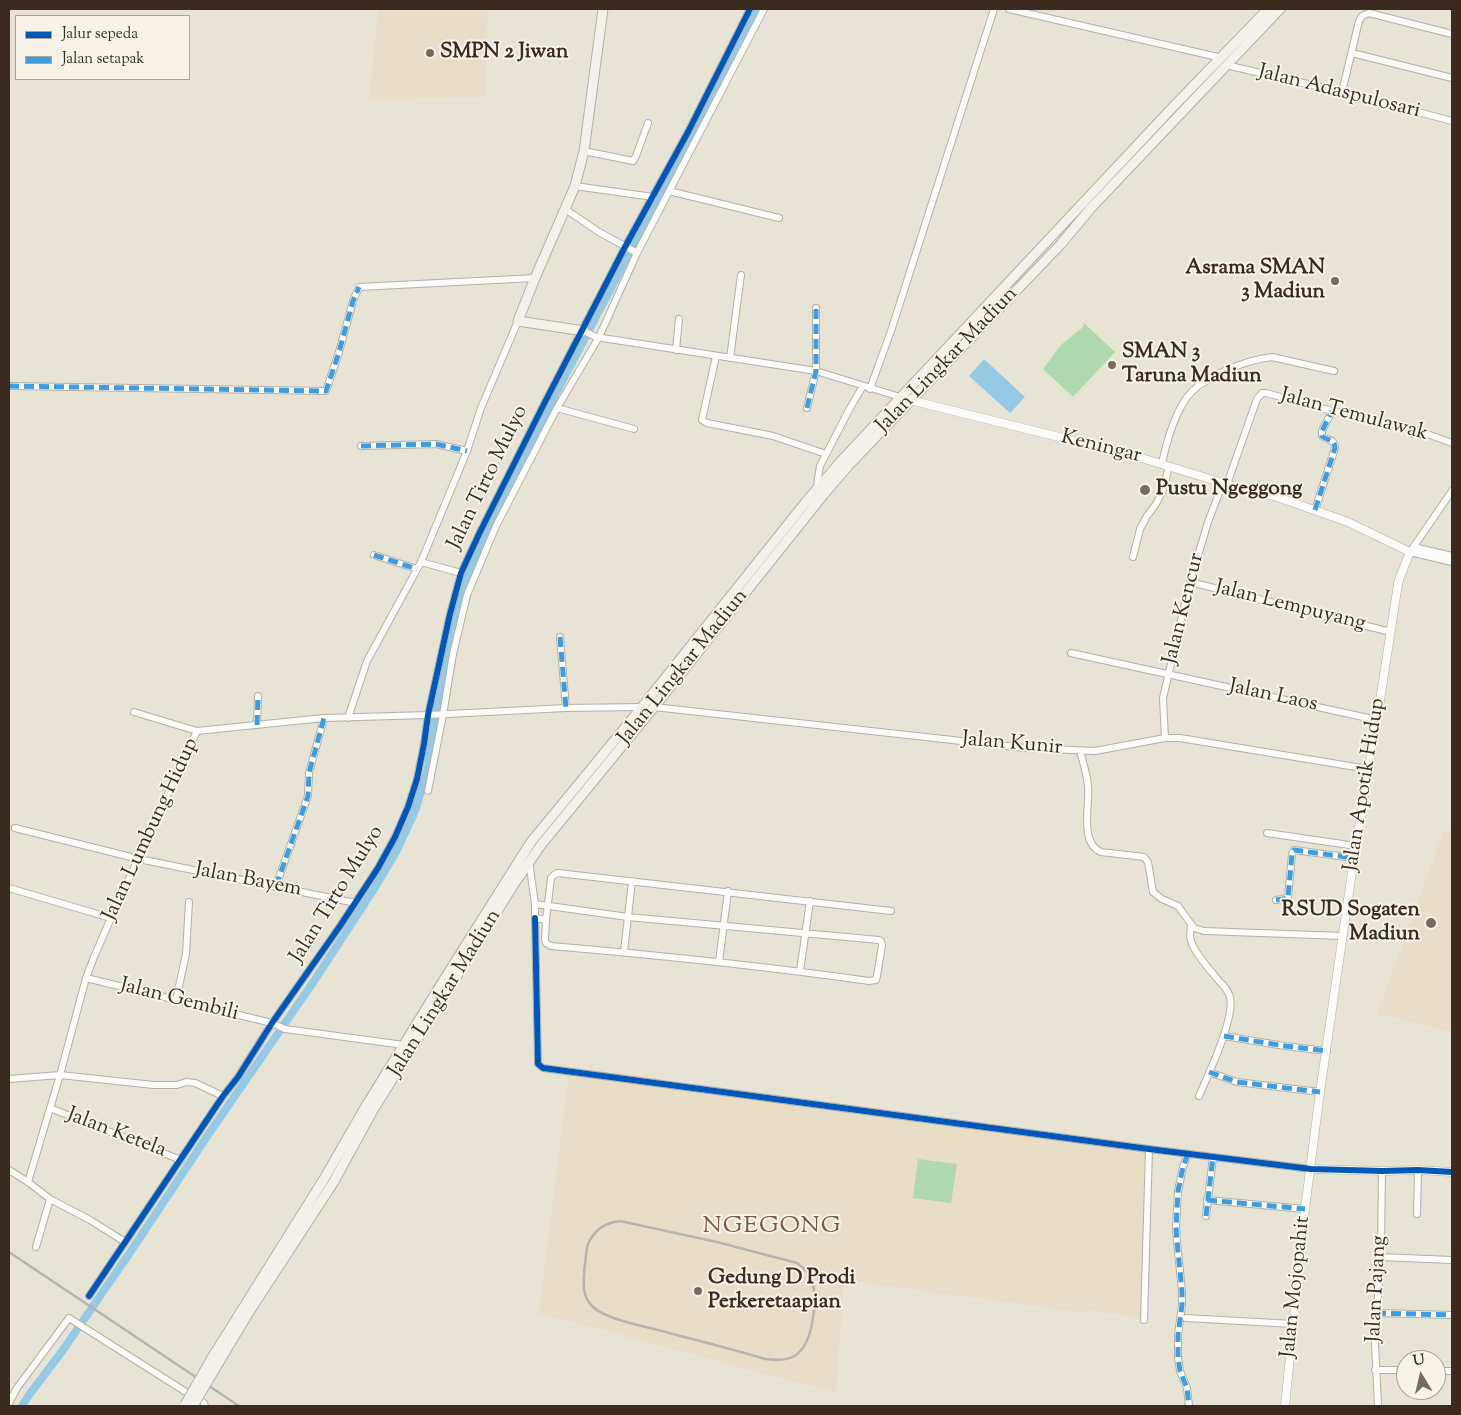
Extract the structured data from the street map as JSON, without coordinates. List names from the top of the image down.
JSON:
{
  "streets": {
    "main road": ["Jalan Lingkar Madiun"],
    "street": [
      "Jalan Adaspulosari",
      "Jalan Temulawak",
      "Keningar",
      "Jalan Tirto Mulyo",
      "Jalan Lempuyang",
      "Jalan Kencur",
      "Jalan Laos",
      "Jalan Kunir",
      "Jalan Apotik Hidup",
      "Jalan Lumbung Hidup",
      "Jalan Bayem",
      "Jalan Gembili",
      "Jalan Ketela",
      "Jalan Mojopahit",
      "Jalan Pajang"
    ]
  },
  "crossings": [
    ["Jalan Adaspulosari", "Jalan Lingkar Madiun"],
    ["Jalan Lingkar Madiun", "Keningar"],
    ["Jalan Lingkar Madiun", "Jalan Kunir"],
    ["Jalan Lingkar Madiun", "Jalan Lumbung Hidup"],
    ["Jalan Lingkar Madiun", "Jalan Gembili"],
    ["Jalan Temulawak", "Keningar"],
    ["Jalan Temulawak", "Jalan Kencur"],
    ["Keningar", "Jalan Kencur"],
    ["Keningar", "Jalan Apotik Hidup"],
    ["Jalan Tirto Mulyo", "Jalan Lumbung Hidup"],
    ["Jalan Tirto Mulyo", "Jalan Bayem"],
    ["Jalan Tirto Mulyo", "Jalan Gembili"],
    ["Jalan Tirto Mulyo", "Jalan Ketela"],
    ["Jalan Lempuyang", "Jalan Kencur"],
    ["Jalan Lempuyang", "Jalan Apotik Hidup"],
    ["Jalan Kencur", "Jalan Laos"],
    ["Jalan Kencur", "Jalan Kunir"],
    ["Jalan Laos", "Jalan Apotik Hidup"],
    ["Jalan Kunir", "Jalan Apotik Hidup"],
    ["Jalan Apotik Hidup", "Jalan Mojopahit"],
    ["Jalan Lumbung Hidup", "Jalan Bayem"],
    ["Jalan Lumbung Hidup", "Jalan Gembili"],
    ["Jalan Lumbung Hidup", "Jalan Ketela"]
  ],
  "districts": ["NGEGONG"],
  "places": [
    "SMPN 2 Jiwan",
    "Asrama SMAN 3 Madiun",
    "SMAN 3 Taruna Madiun",
    "Pustu Ngeggong",
    "RSUD Sogaten Madiun",
    "Gedung D Prodi Perkeretaapian"
  ],
  "legend": ["Jalur sepeda", "Jalan setapak"],
  "north": "top"
}
